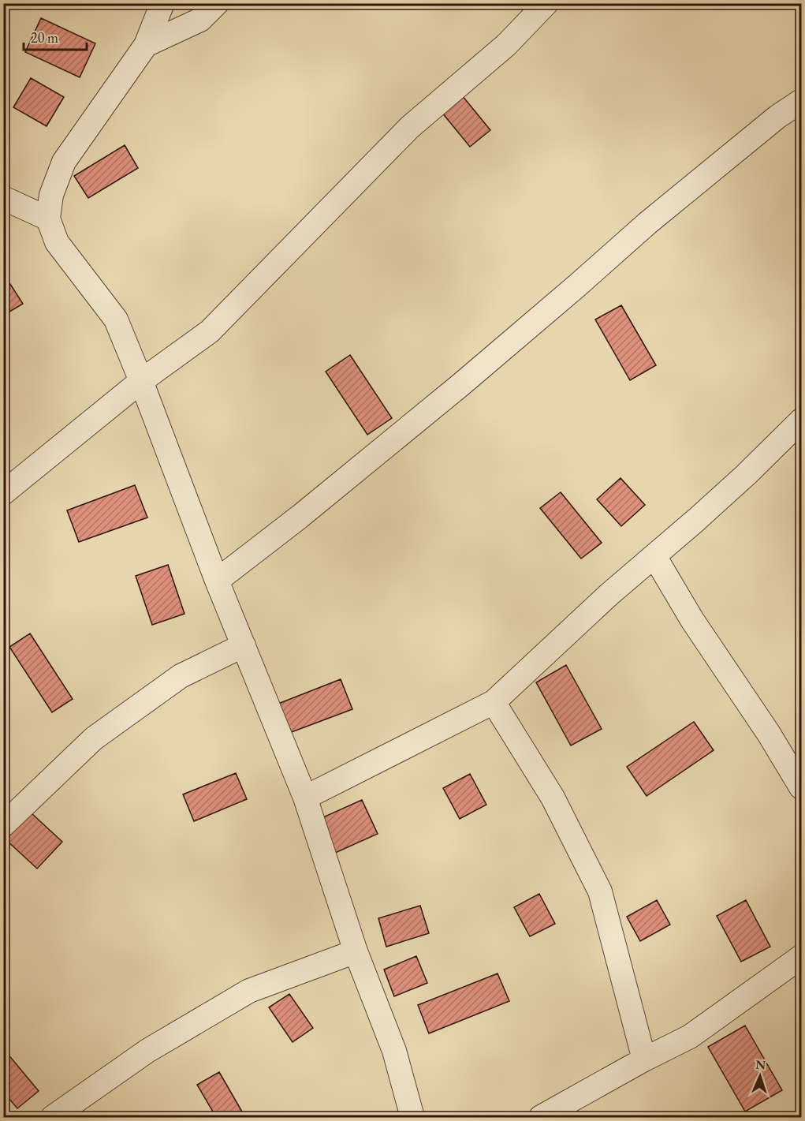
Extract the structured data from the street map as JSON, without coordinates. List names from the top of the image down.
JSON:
{
  "scale_bar": "20 m",
  "north": "top"
}
